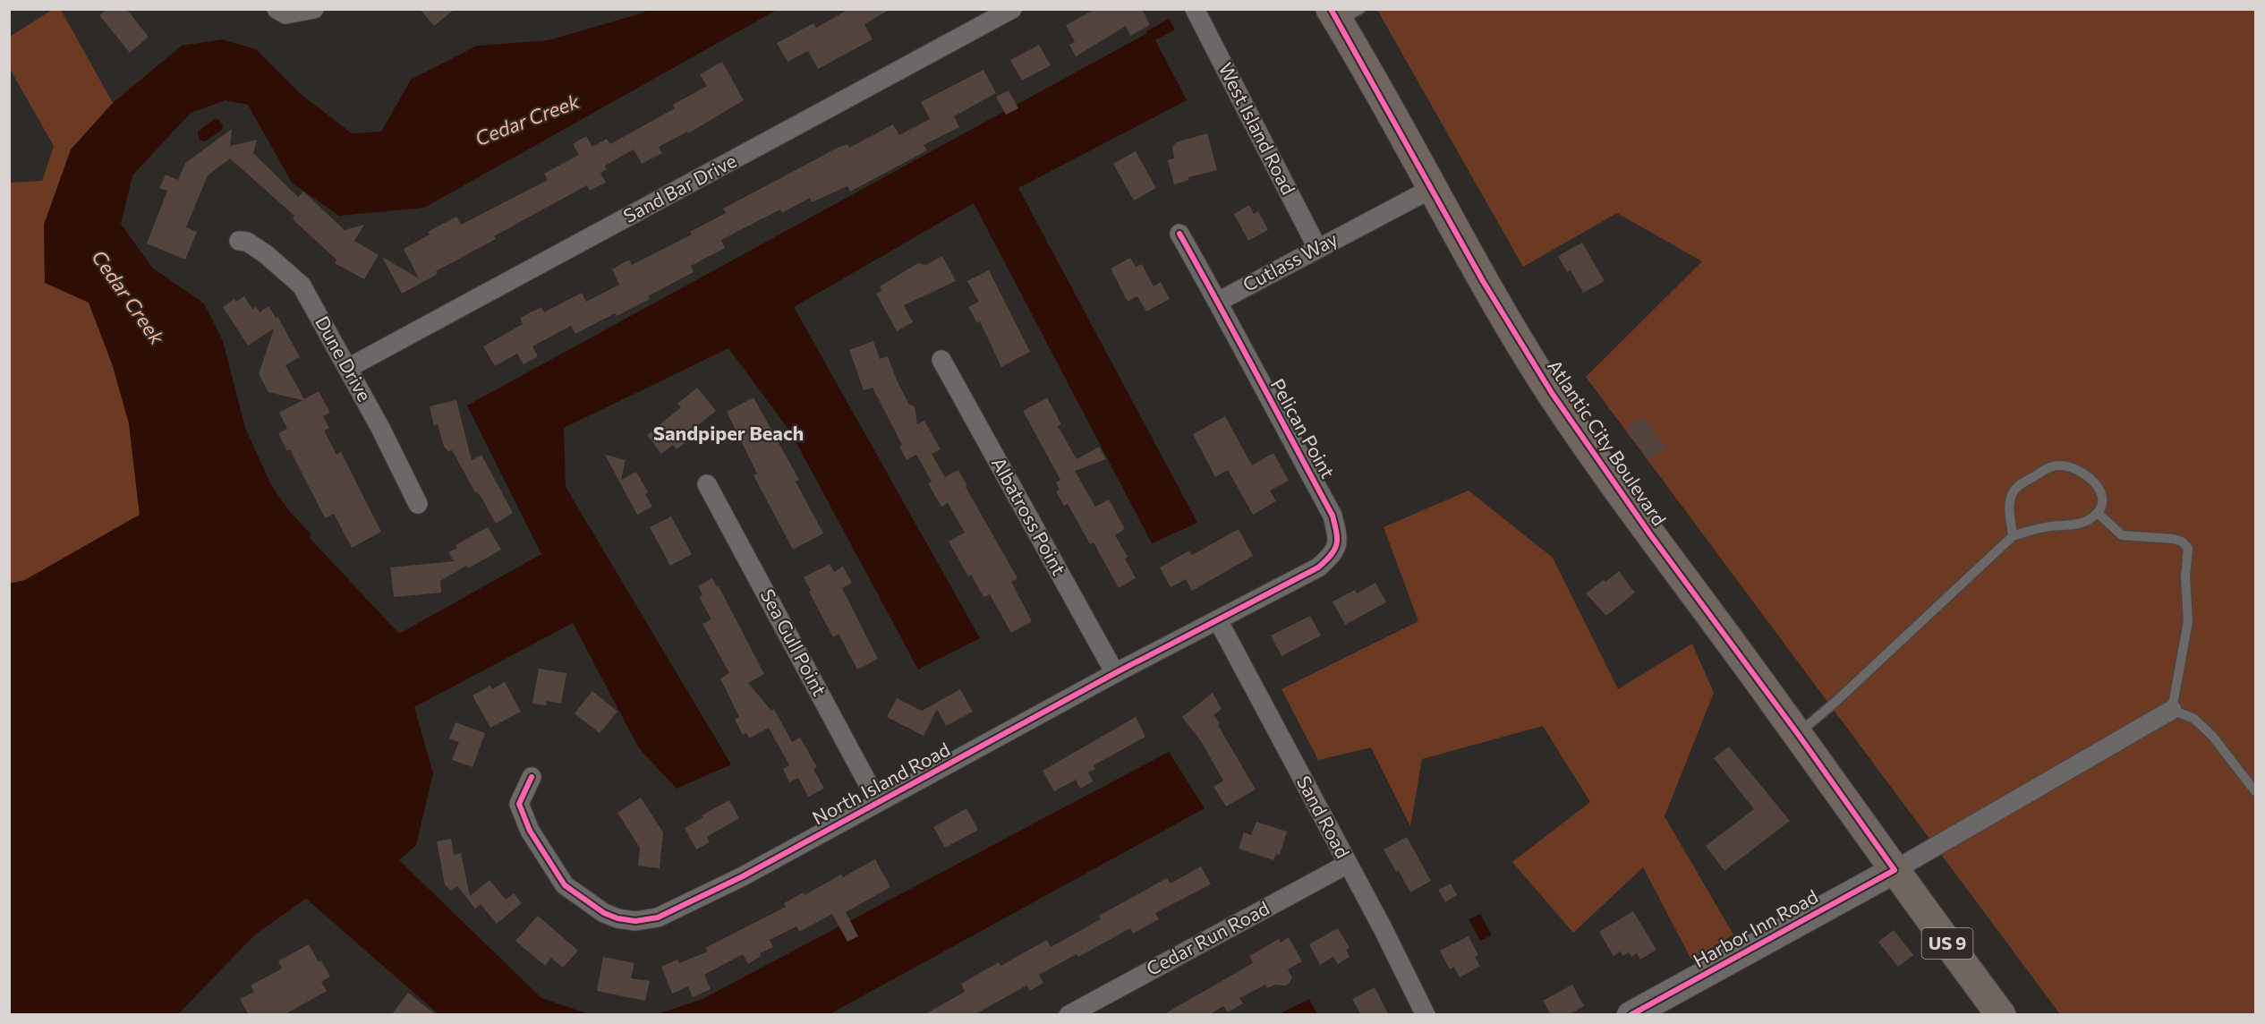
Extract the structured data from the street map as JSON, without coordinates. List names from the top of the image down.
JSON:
{
  "streets": {
    "highway": ["Atlantic City Boulevard", "US 9"],
    "main road": ["Harbor Inn Road"],
    "street": [
      "West Island Road",
      "Sand Bar Drive",
      "Cutlass Way",
      "Dune Drive",
      "Pelican Point",
      "Albatross Point",
      "Sea Gull Point",
      "North Island Road",
      "Sand Road",
      "Cedar Run Road"
    ]
  },
  "crossings": [
    ["West Island Road", "Cutlass Way"],
    ["Sand Bar Drive", "Dune Drive"],
    ["Cutlass Way", "Pelican Point"],
    ["Cutlass Way", "Atlantic City Boulevard"],
    ["Pelican Point", "North Island Road"],
    ["Atlantic City Boulevard", "Harbor Inn Road"],
    ["Albatross Point", "North Island Road"],
    ["Sea Gull Point", "North Island Road"],
    ["North Island Road", "Sand Road"],
    ["Sand Road", "Cedar Run Road"]
  ],
  "districts": ["Sandpiper Beach"],
  "water": ["Cedar Creek"]
}
